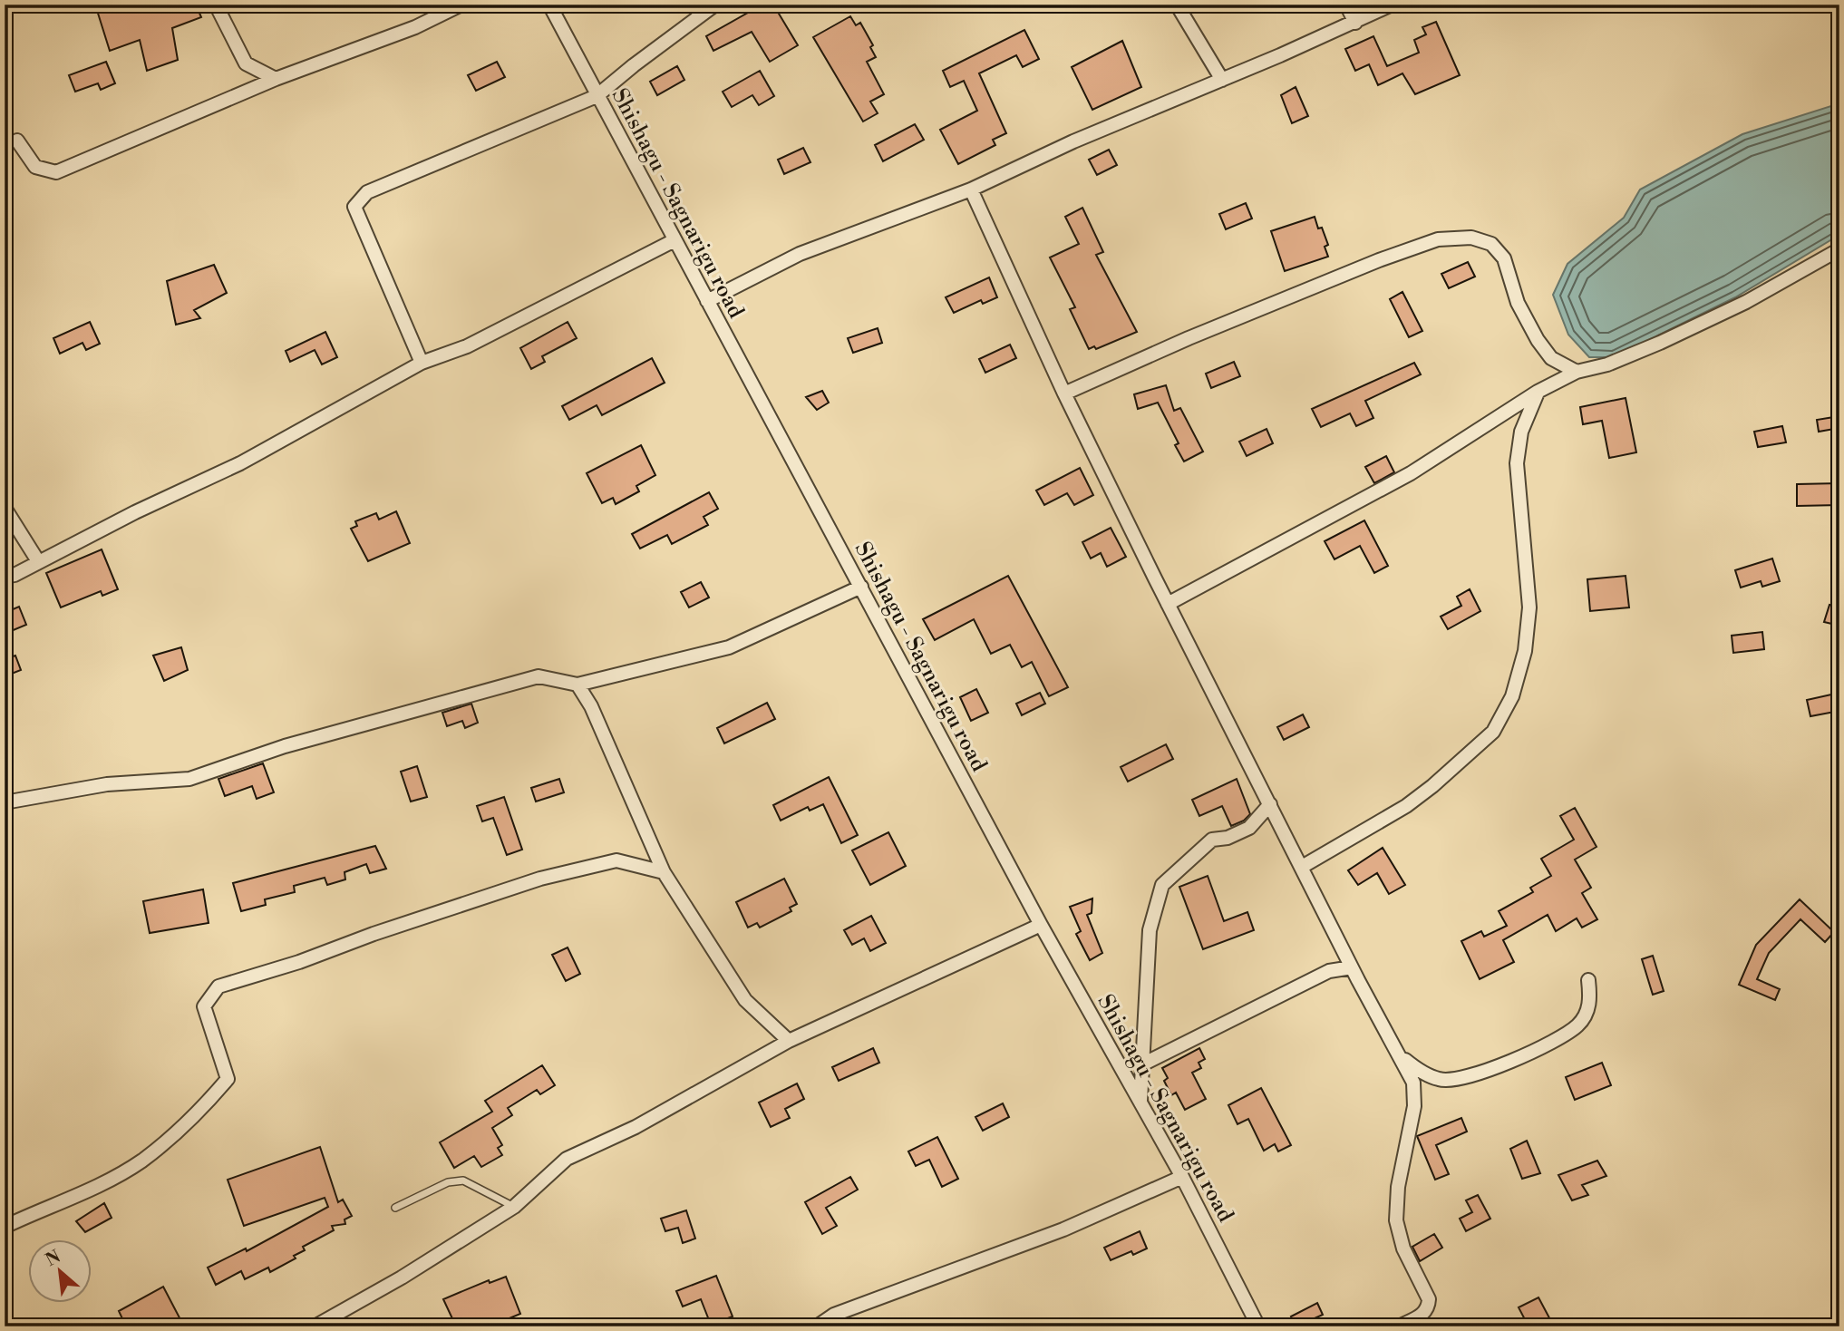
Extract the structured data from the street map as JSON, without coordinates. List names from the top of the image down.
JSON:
{
  "streets": {
    "street": ["Shishagu - Sagnarigu road"]
  },
  "north": "top left"
}
